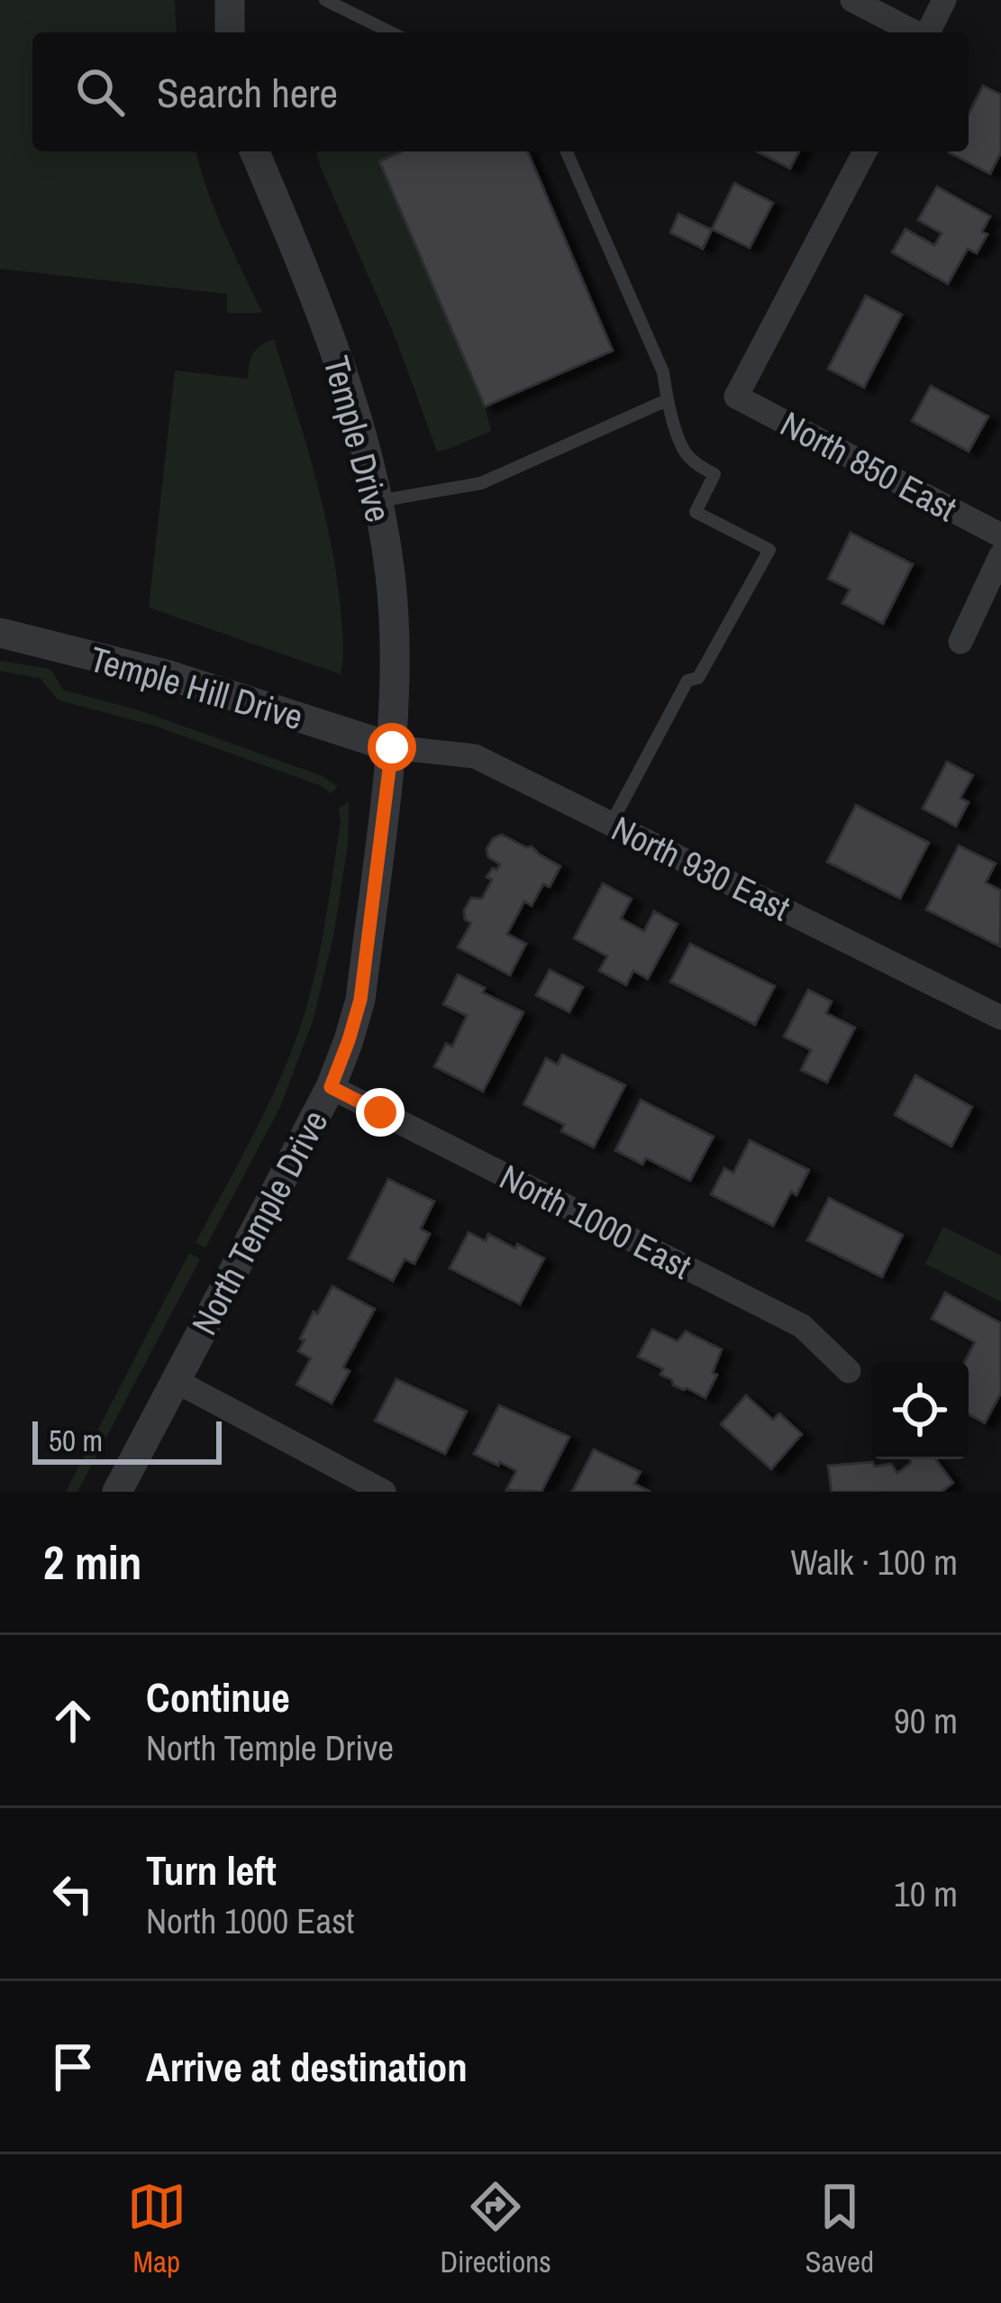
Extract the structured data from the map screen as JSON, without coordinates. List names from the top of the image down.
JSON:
{
  "streets": {
    "street": [
      "Temple Drive",
      "North 850 East",
      "Temple Hill Drive",
      "North 930 East",
      "North 1000 East",
      "North Temple Drive"
    ]
  },
  "crossings": [
    ["Temple Drive", "Temple Hill Drive"],
    ["Temple Drive", "North 930 East"],
    ["Temple Drive", "North Temple Drive"],
    ["Temple Hill Drive", "North 930 East"],
    ["Temple Hill Drive", "North Temple Drive"],
    ["North 930 East", "North Temple Drive"],
    ["North 1000 East", "North Temple Drive"]
  ],
  "scale_bar": "50 m",
  "page": {
    "search": "Search here",
    "scale": "50 m",
    "heading": ["2 min", "Walk · 100 m"],
    "list": [
      ["Continue", "North Temple Drive", "90 m"],
      ["Turn left", "North 1000 East", "10 m"],
      "Arrive at destination"
    ],
    "nav": ["Map", "Directions", "Saved"]
  }
}
